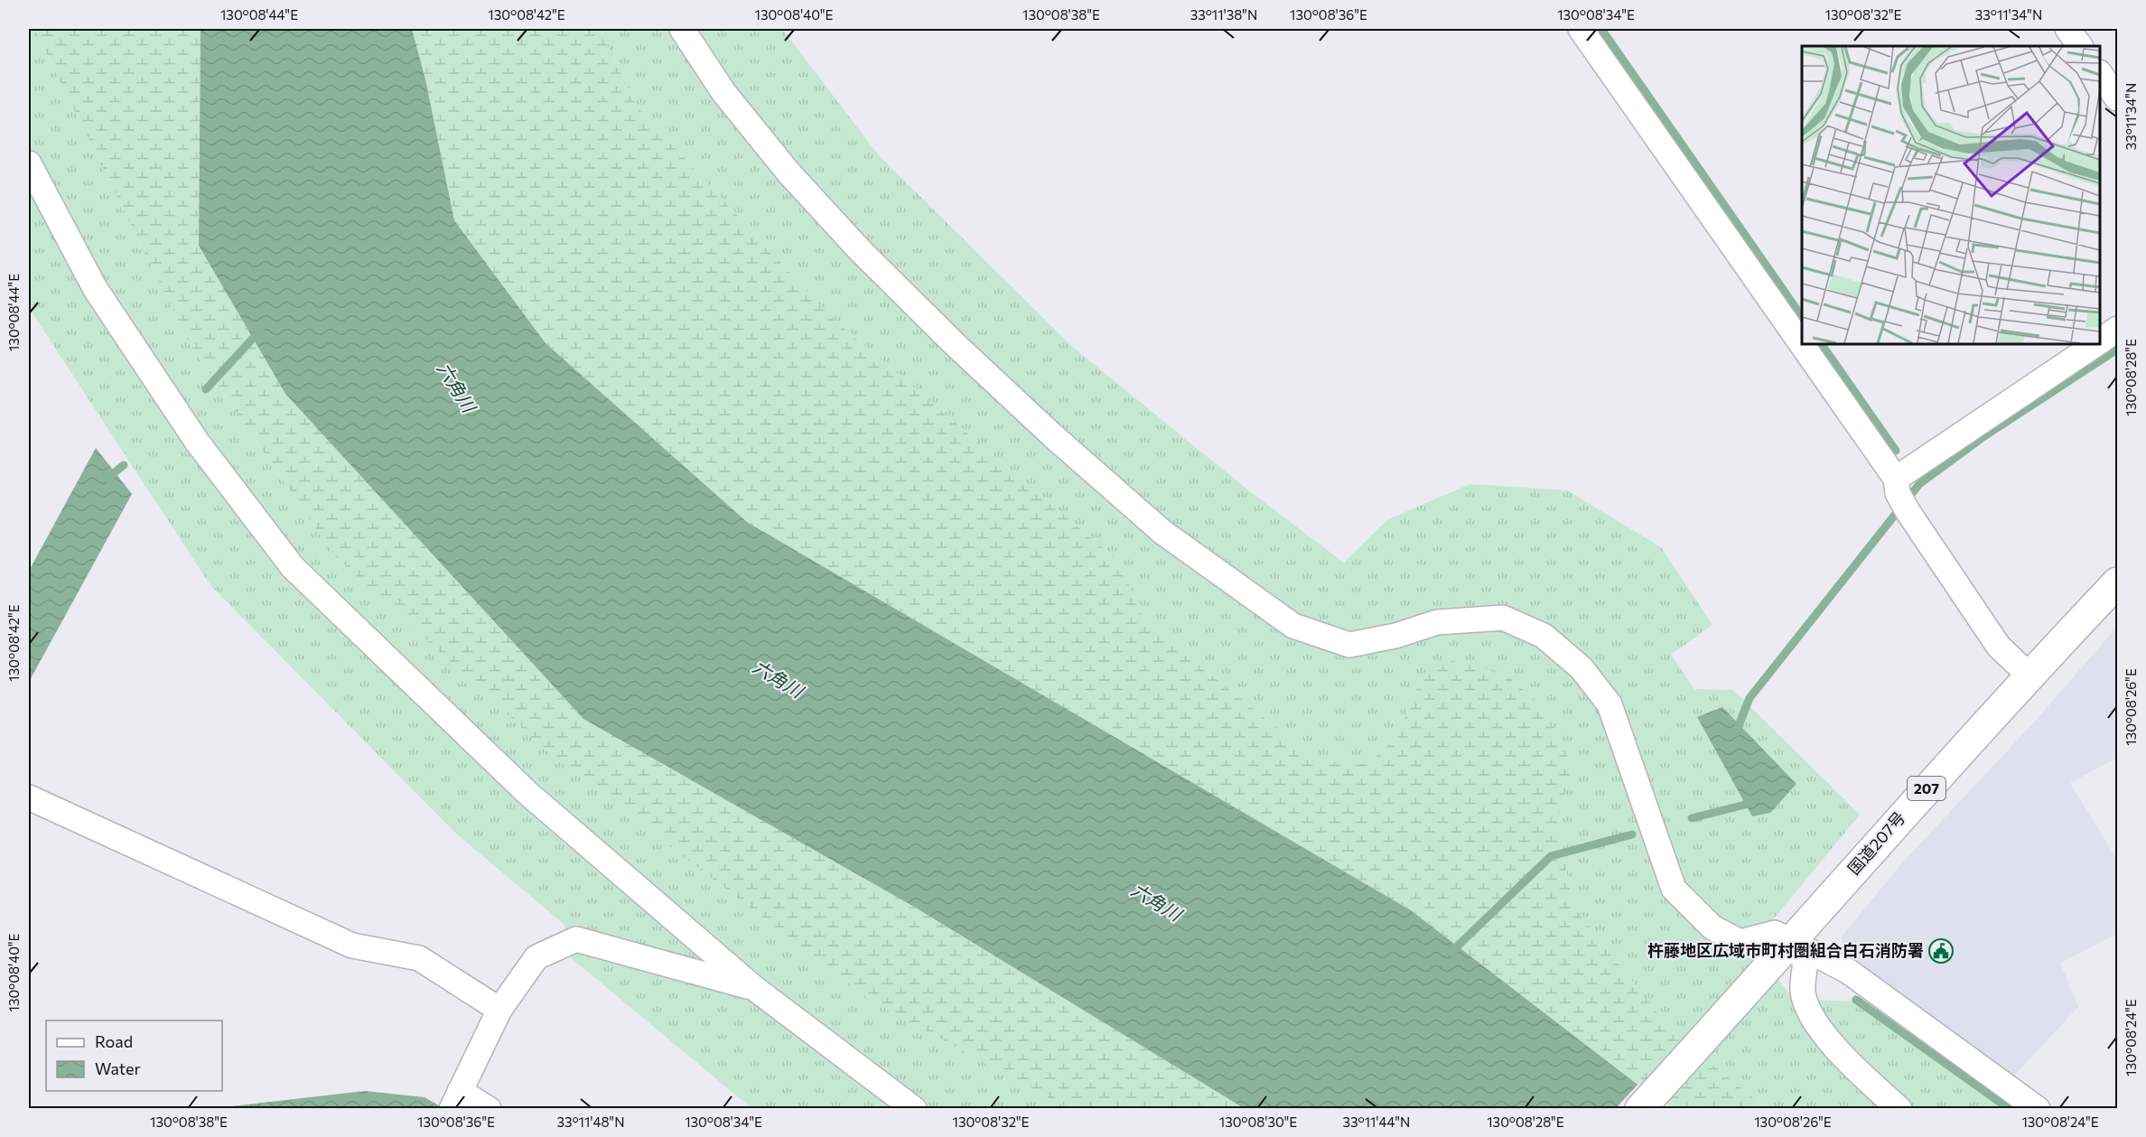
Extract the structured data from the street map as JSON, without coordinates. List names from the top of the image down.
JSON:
{
  "streets": {
    "highway": ["207", "国道207号"]
  },
  "water": ["六角川"],
  "places": {
    "public building": ["杵藤地区広域市町村圏組合白石消防署"]
  },
  "legend": ["Road", "Water"],
  "coordinates": [
    "130°08'44\"E",
    "130°08'42\"E",
    "130°08'40\"E",
    "130°08'38\"E",
    "33°11'38\"N",
    "130°08'36\"E",
    "130°08'34\"E",
    "130°08'32\"E",
    "33°11'34\"N",
    "130°08'28\"E",
    "130°08'26\"E",
    "130°08'24\"E",
    "33°11'48\"N",
    "130°08'30\"E",
    "33°11'44\"N"
  ]
}
